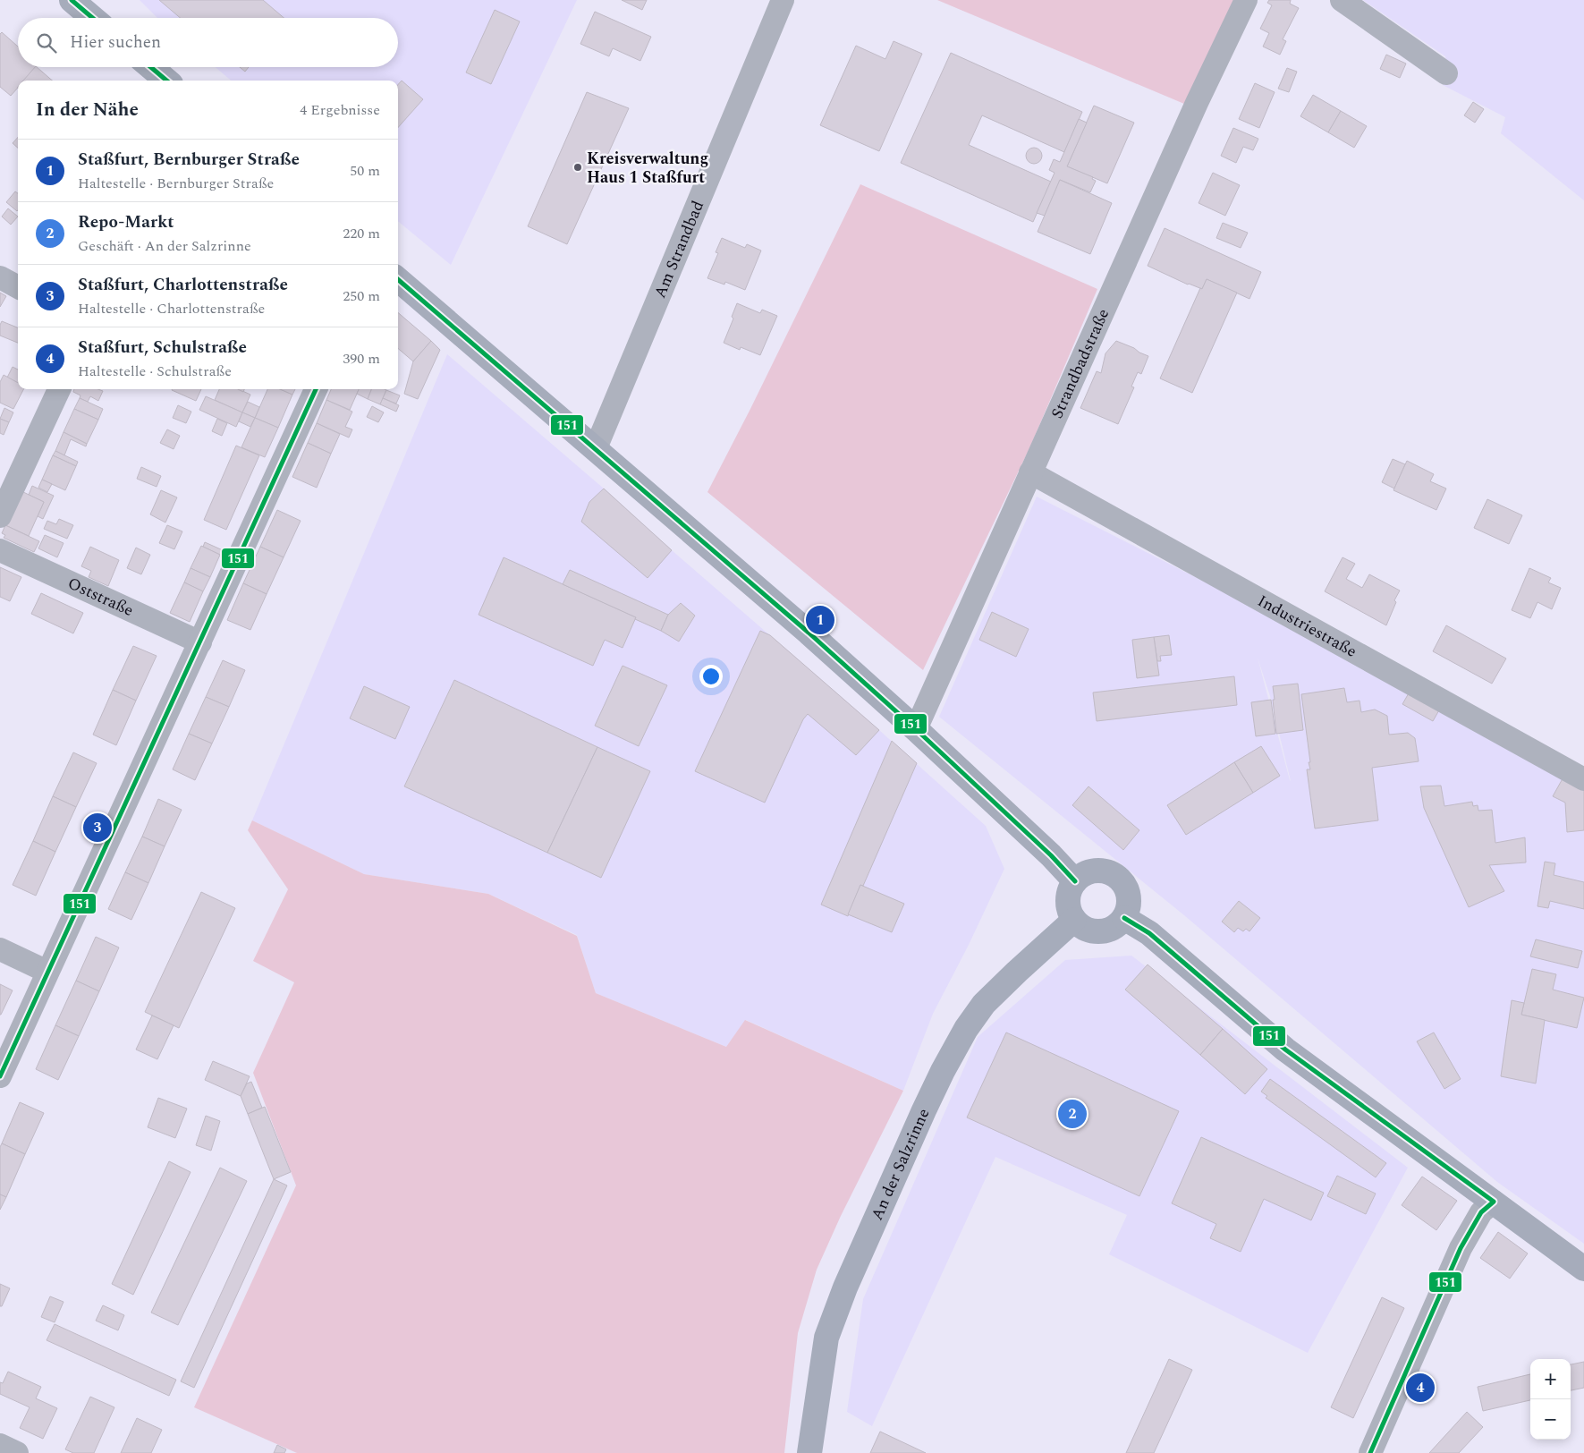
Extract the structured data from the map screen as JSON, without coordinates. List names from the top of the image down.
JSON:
{
  "streets": {
    "main road": ["An der Salzrinne"],
    "street": [
      "Am Strandbad",
      "Strandbadstraße",
      "Oststraße",
      "Industriestraße"
    ]
  },
  "crossings": [
    ["Strandbadstraße", "Industriestraße"]
  ],
  "places": ["Kreisverwaltung Haus 1 Staßfurt"],
  "lines": ["transit line 151"],
  "page": {
    "search": "Hier suchen",
    "heading": ["In der Nähe", "4 Ergebnisse"],
    "list": [
      {
        "mark": "1",
        "name": "Staßfurt, Bernburger Straße",
        "note": "Haltestelle · Bernburger Straße",
        "value": "50 m"
      },
      {
        "mark": "2",
        "name": "Repo-Markt",
        "note": "Geschäft · An der Salzrinne",
        "value": "220 m"
      },
      {
        "mark": "3",
        "name": "Staßfurt, Charlottenstraße",
        "note": "Haltestelle · Charlottenstraße",
        "value": "250 m"
      },
      {
        "mark": "4",
        "name": "Staßfurt, Schulstraße",
        "note": "Haltestelle · Schulstraße",
        "value": "390 m"
      }
    ],
    "pins": [
      "1",
      "3",
      "2",
      "4"
    ],
    "map_buttons": ["+", "−"]
  }
}
